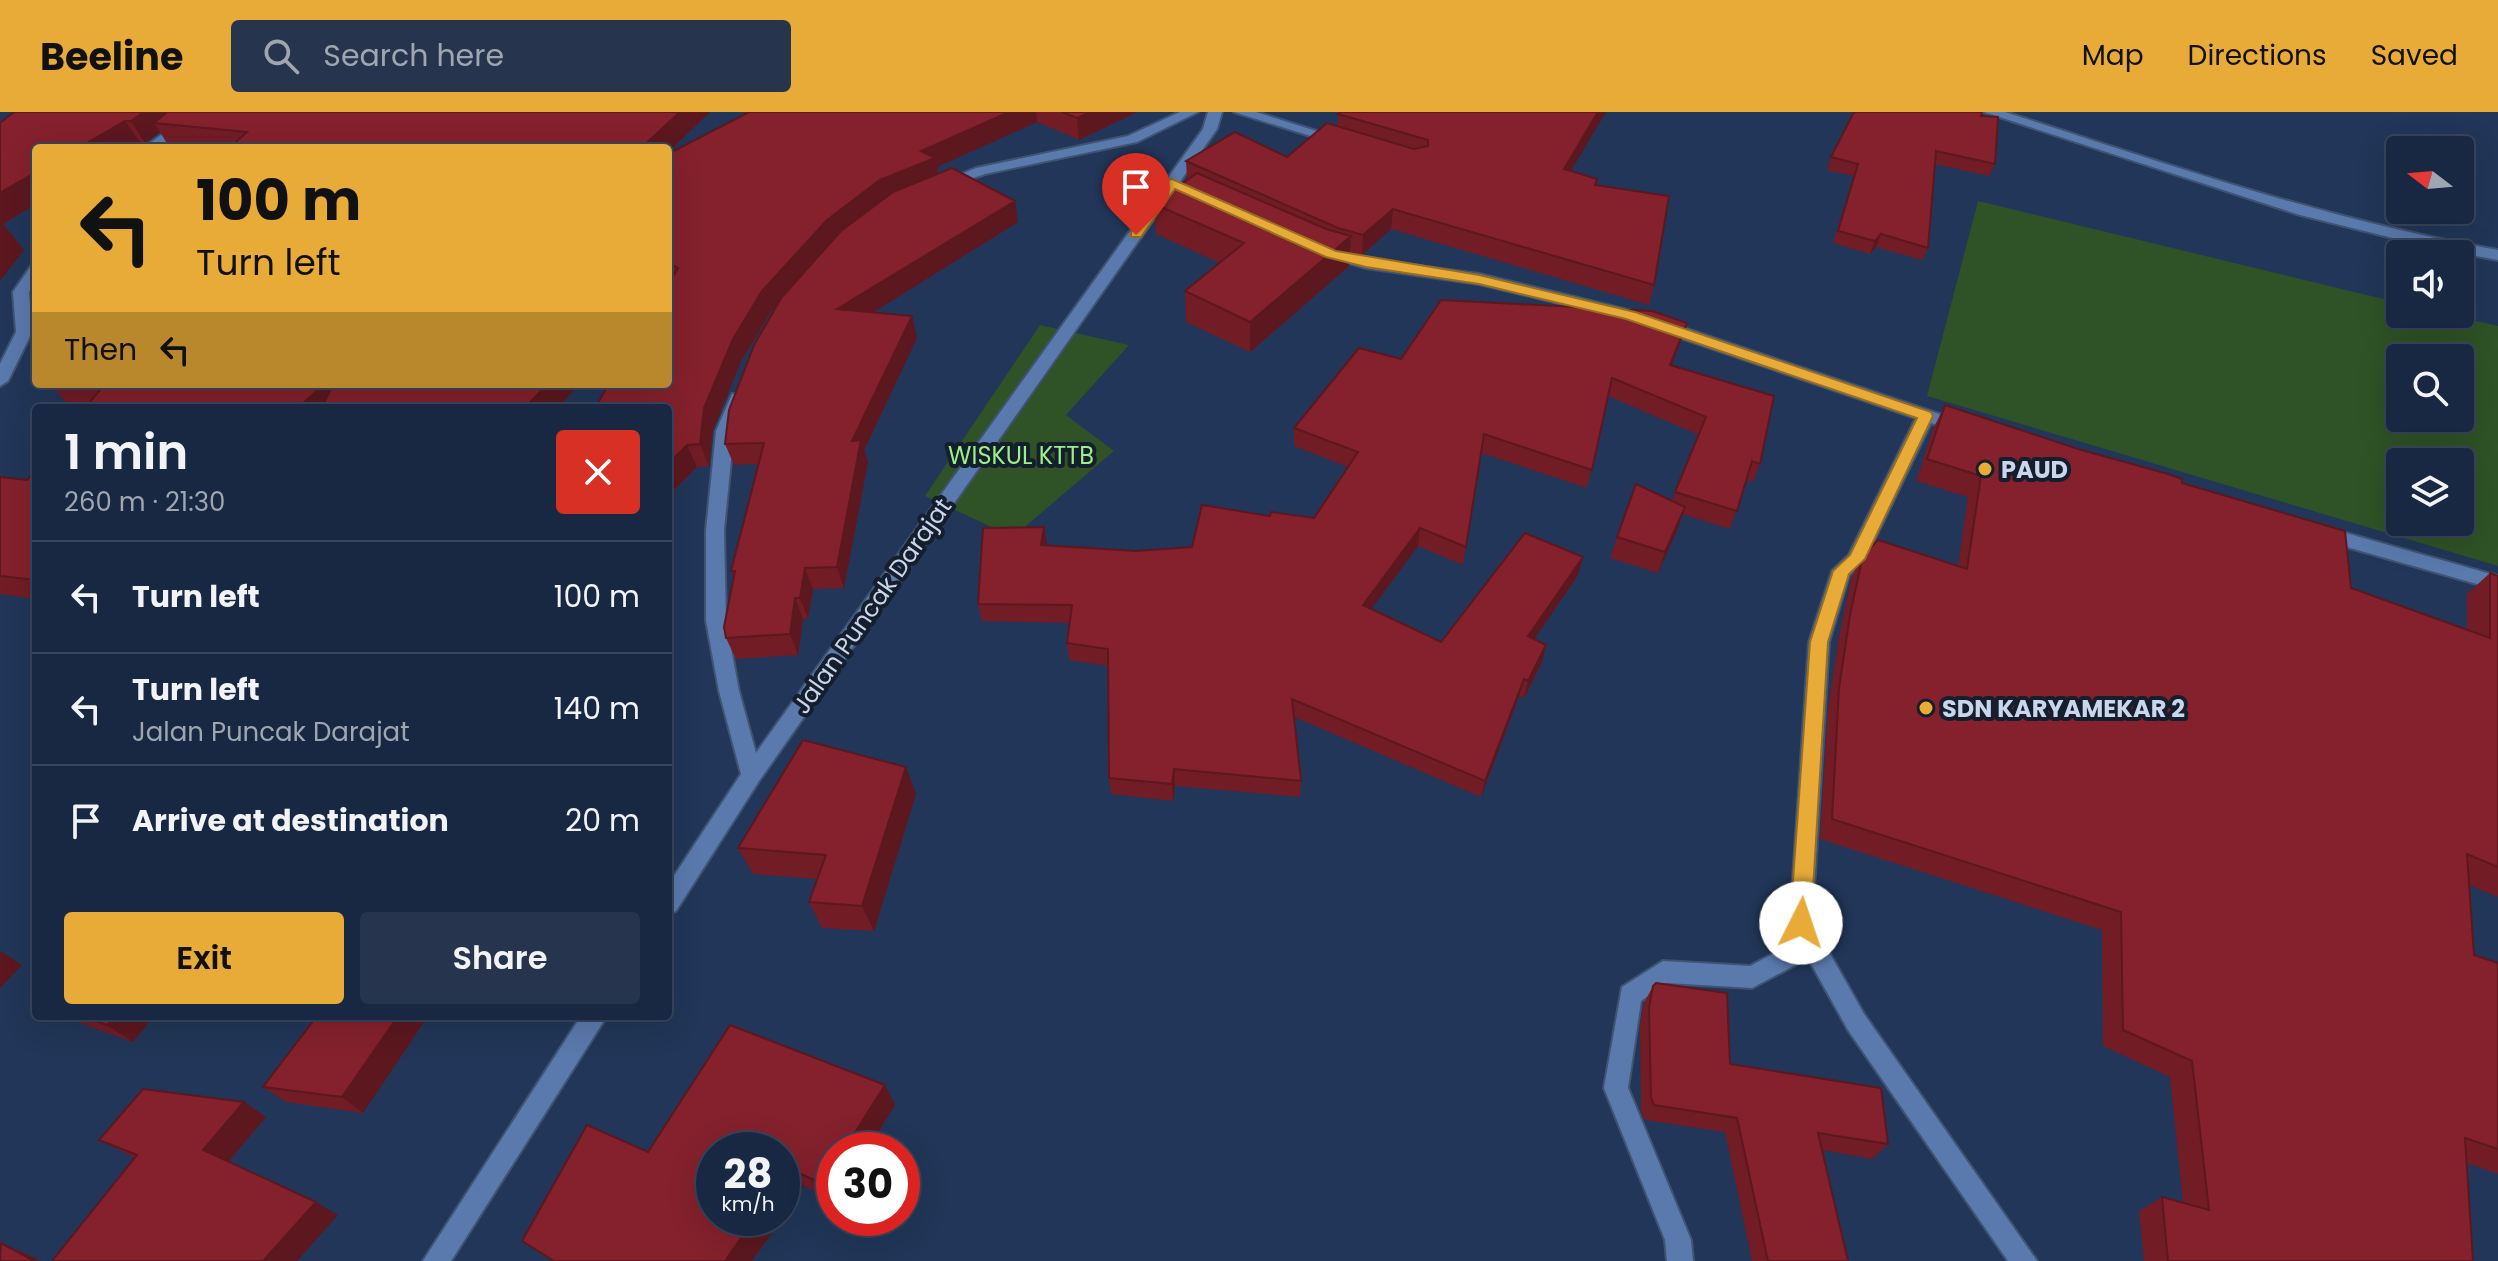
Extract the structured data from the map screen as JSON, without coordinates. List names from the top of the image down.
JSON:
{
  "streets": {
    "street": ["Jalan Puncak Darajat"]
  },
  "parks": ["WISKUL KTTB"],
  "places": ["PAUD", "SDN KARYAMEKAR 2"],
  "north": "left",
  "page": {
    "header": "Beeline",
    "search": "Search here",
    "nav": ["Map", "Directions", "Saved"],
    "turn": ["100 m", "Turn left"],
    "then": "Then",
    "heading": ["1 min", "260 m · 21:30"],
    "list": [
      {
        "name": "Turn left",
        "value": "100 m"
      },
      {
        "name": "Turn left",
        "note": "Jalan Puncak Darajat",
        "value": "140 m"
      },
      {
        "name": "Arrive at destination",
        "value": "20 m"
      }
    ],
    "buttons": ["Exit", "Share"],
    "speed": "28 km/h",
    "limit": "30"
  }
}
